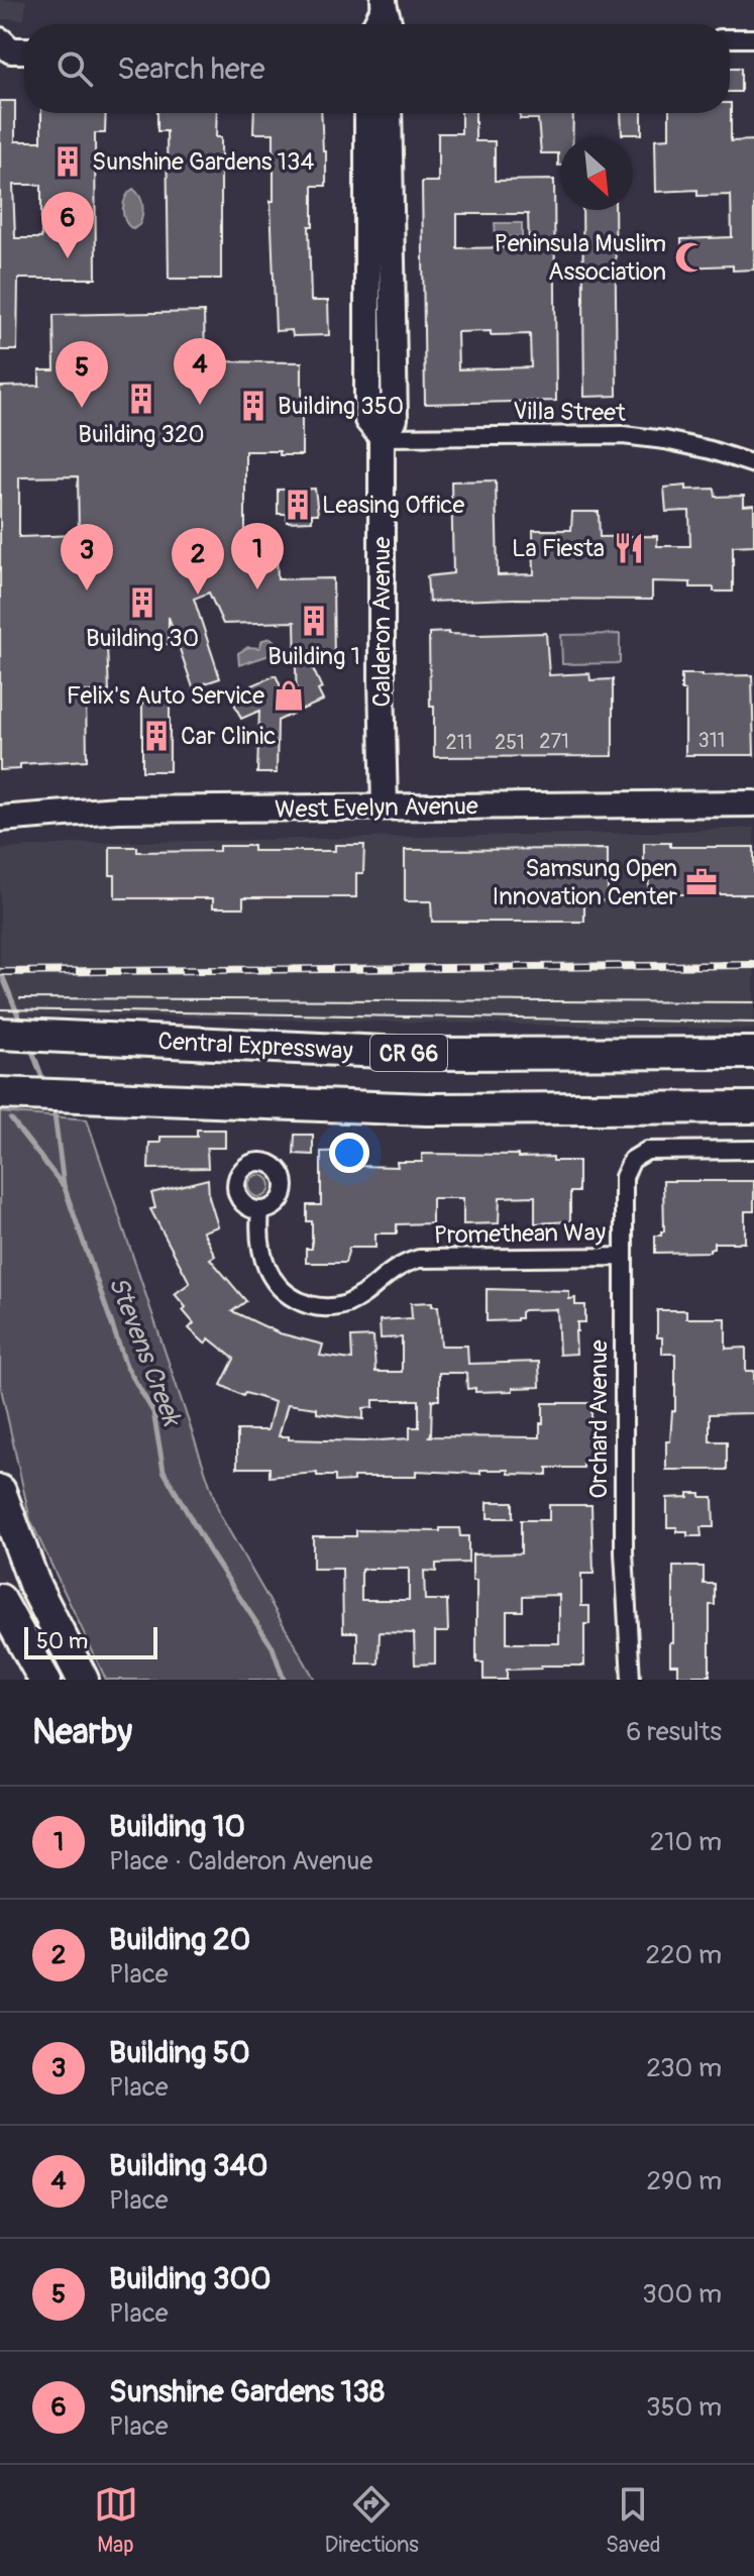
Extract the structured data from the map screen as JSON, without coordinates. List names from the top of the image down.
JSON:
{
  "streets": {
    "highway": ["Central Expressway", "CR G6"],
    "street": [
      "Villa Street",
      "Calderon Avenue",
      "West Evelyn Avenue",
      "Promethean Way",
      "Orchard Avenue"
    ]
  },
  "crossings": [
    ["Villa Street", "Calderon Avenue"],
    ["Calderon Avenue", "West Evelyn Avenue"],
    ["Promethean Way", "Orchard Avenue"]
  ],
  "water": ["Stevens Creek"],
  "places": {
    "building": [
      "Sunshine Gardens 134",
      "Building 320",
      "Building 350",
      "Leasing Office",
      "Building 30",
      "Building 1",
      "Car Clinic"
    ],
    "mosque": ["Peninsula Muslim Association"],
    "restaurant": ["La Fiesta"],
    "shop": ["Felix's Auto Service"],
    "office": ["Samsung Open Innovation Center"]
  },
  "house_numbers": [
    "311",
    "271",
    "211",
    "251"
  ],
  "scale_bar": "50 m",
  "north": "bottom right",
  "page": {
    "search": "Search here",
    "pins": [
      "6",
      "4",
      "5",
      "1",
      "3",
      "2"
    ],
    "scale": "50 m",
    "heading": ["Nearby", "6 results"],
    "list": [
      {
        "mark": "1",
        "name": "Building 10",
        "note": "Place · Calderon Avenue",
        "value": "210 m"
      },
      {
        "mark": "2",
        "name": "Building 20",
        "note": "Place",
        "value": "220 m"
      },
      {
        "mark": "3",
        "name": "Building 50",
        "note": "Place",
        "value": "230 m"
      },
      {
        "mark": "4",
        "name": "Building 340",
        "note": "Place",
        "value": "290 m"
      },
      {
        "mark": "5",
        "name": "Building 300",
        "note": "Place",
        "value": "300 m"
      },
      {
        "mark": "6",
        "name": "Sunshine Gardens 138",
        "note": "Place",
        "value": "350 m"
      }
    ],
    "nav": ["Map", "Directions", "Saved"]
  }
}
